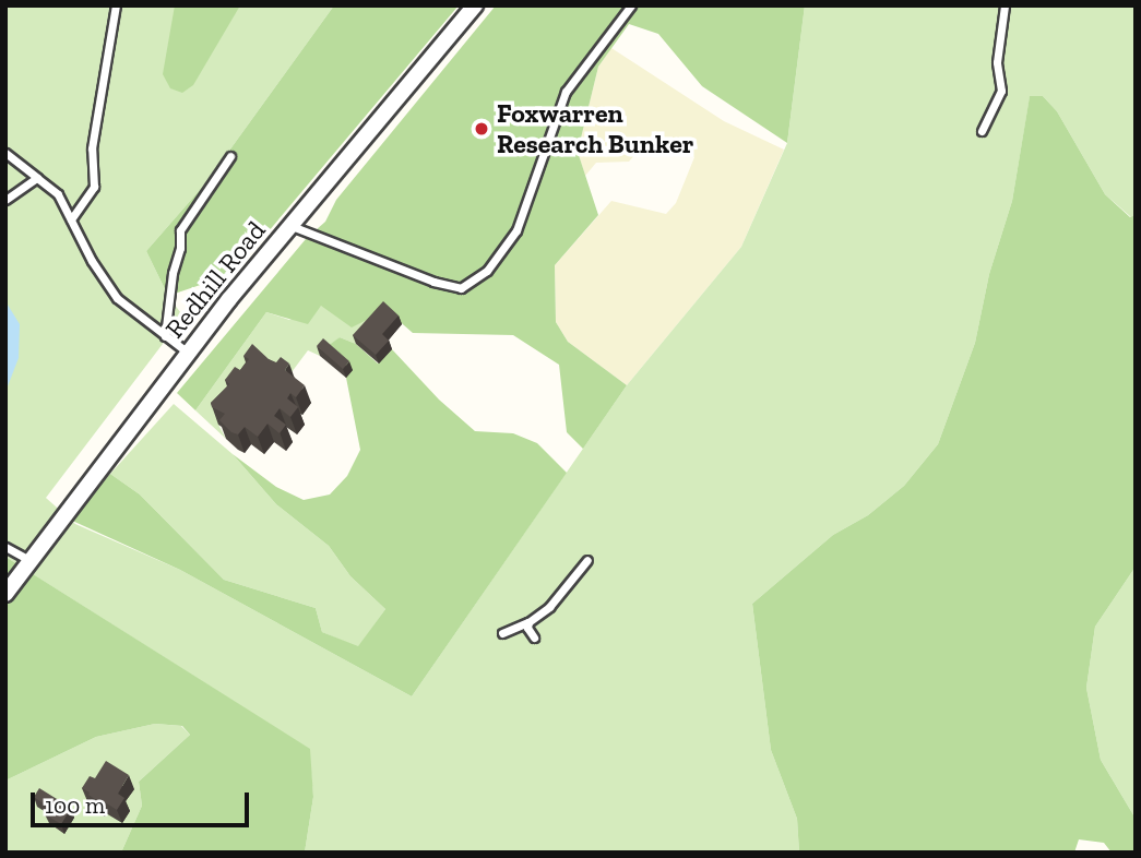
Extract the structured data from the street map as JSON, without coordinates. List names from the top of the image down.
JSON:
{
  "streets": {
    "street": ["Redhill Road"]
  },
  "places": ["Foxwarren Research Bunker"],
  "scale_bar": "100 m"
}
